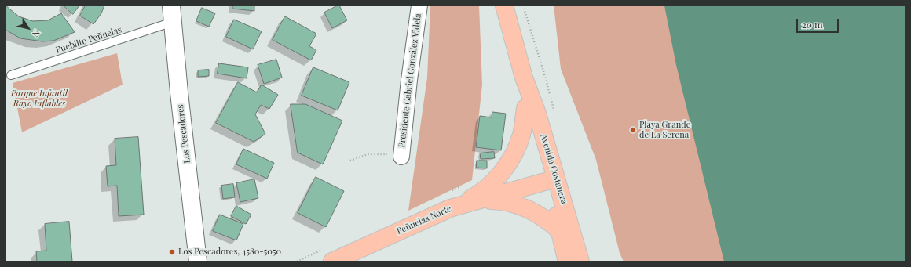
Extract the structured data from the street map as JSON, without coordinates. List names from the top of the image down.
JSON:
{
  "streets": {
    "main road": ["Avenida Costanera", "Peñuelas Norte"],
    "street": ["Presidente Gabriel González Videla", "Los Pescadores"],
    "lane": ["Pueblito Peñuelas"]
  },
  "crossings": [
    ["Pueblito Peñuelas", "Los Pescadores"],
    ["Avenida Costanera", "Peñuelas Norte"]
  ],
  "parks": ["Parque Infantil Rayo Inflables"],
  "places": ["Playa Grande de La Serena", "Los Pescadores, 4580-5050"],
  "scale_bar": "20 m",
  "north": "bottom right"
}
